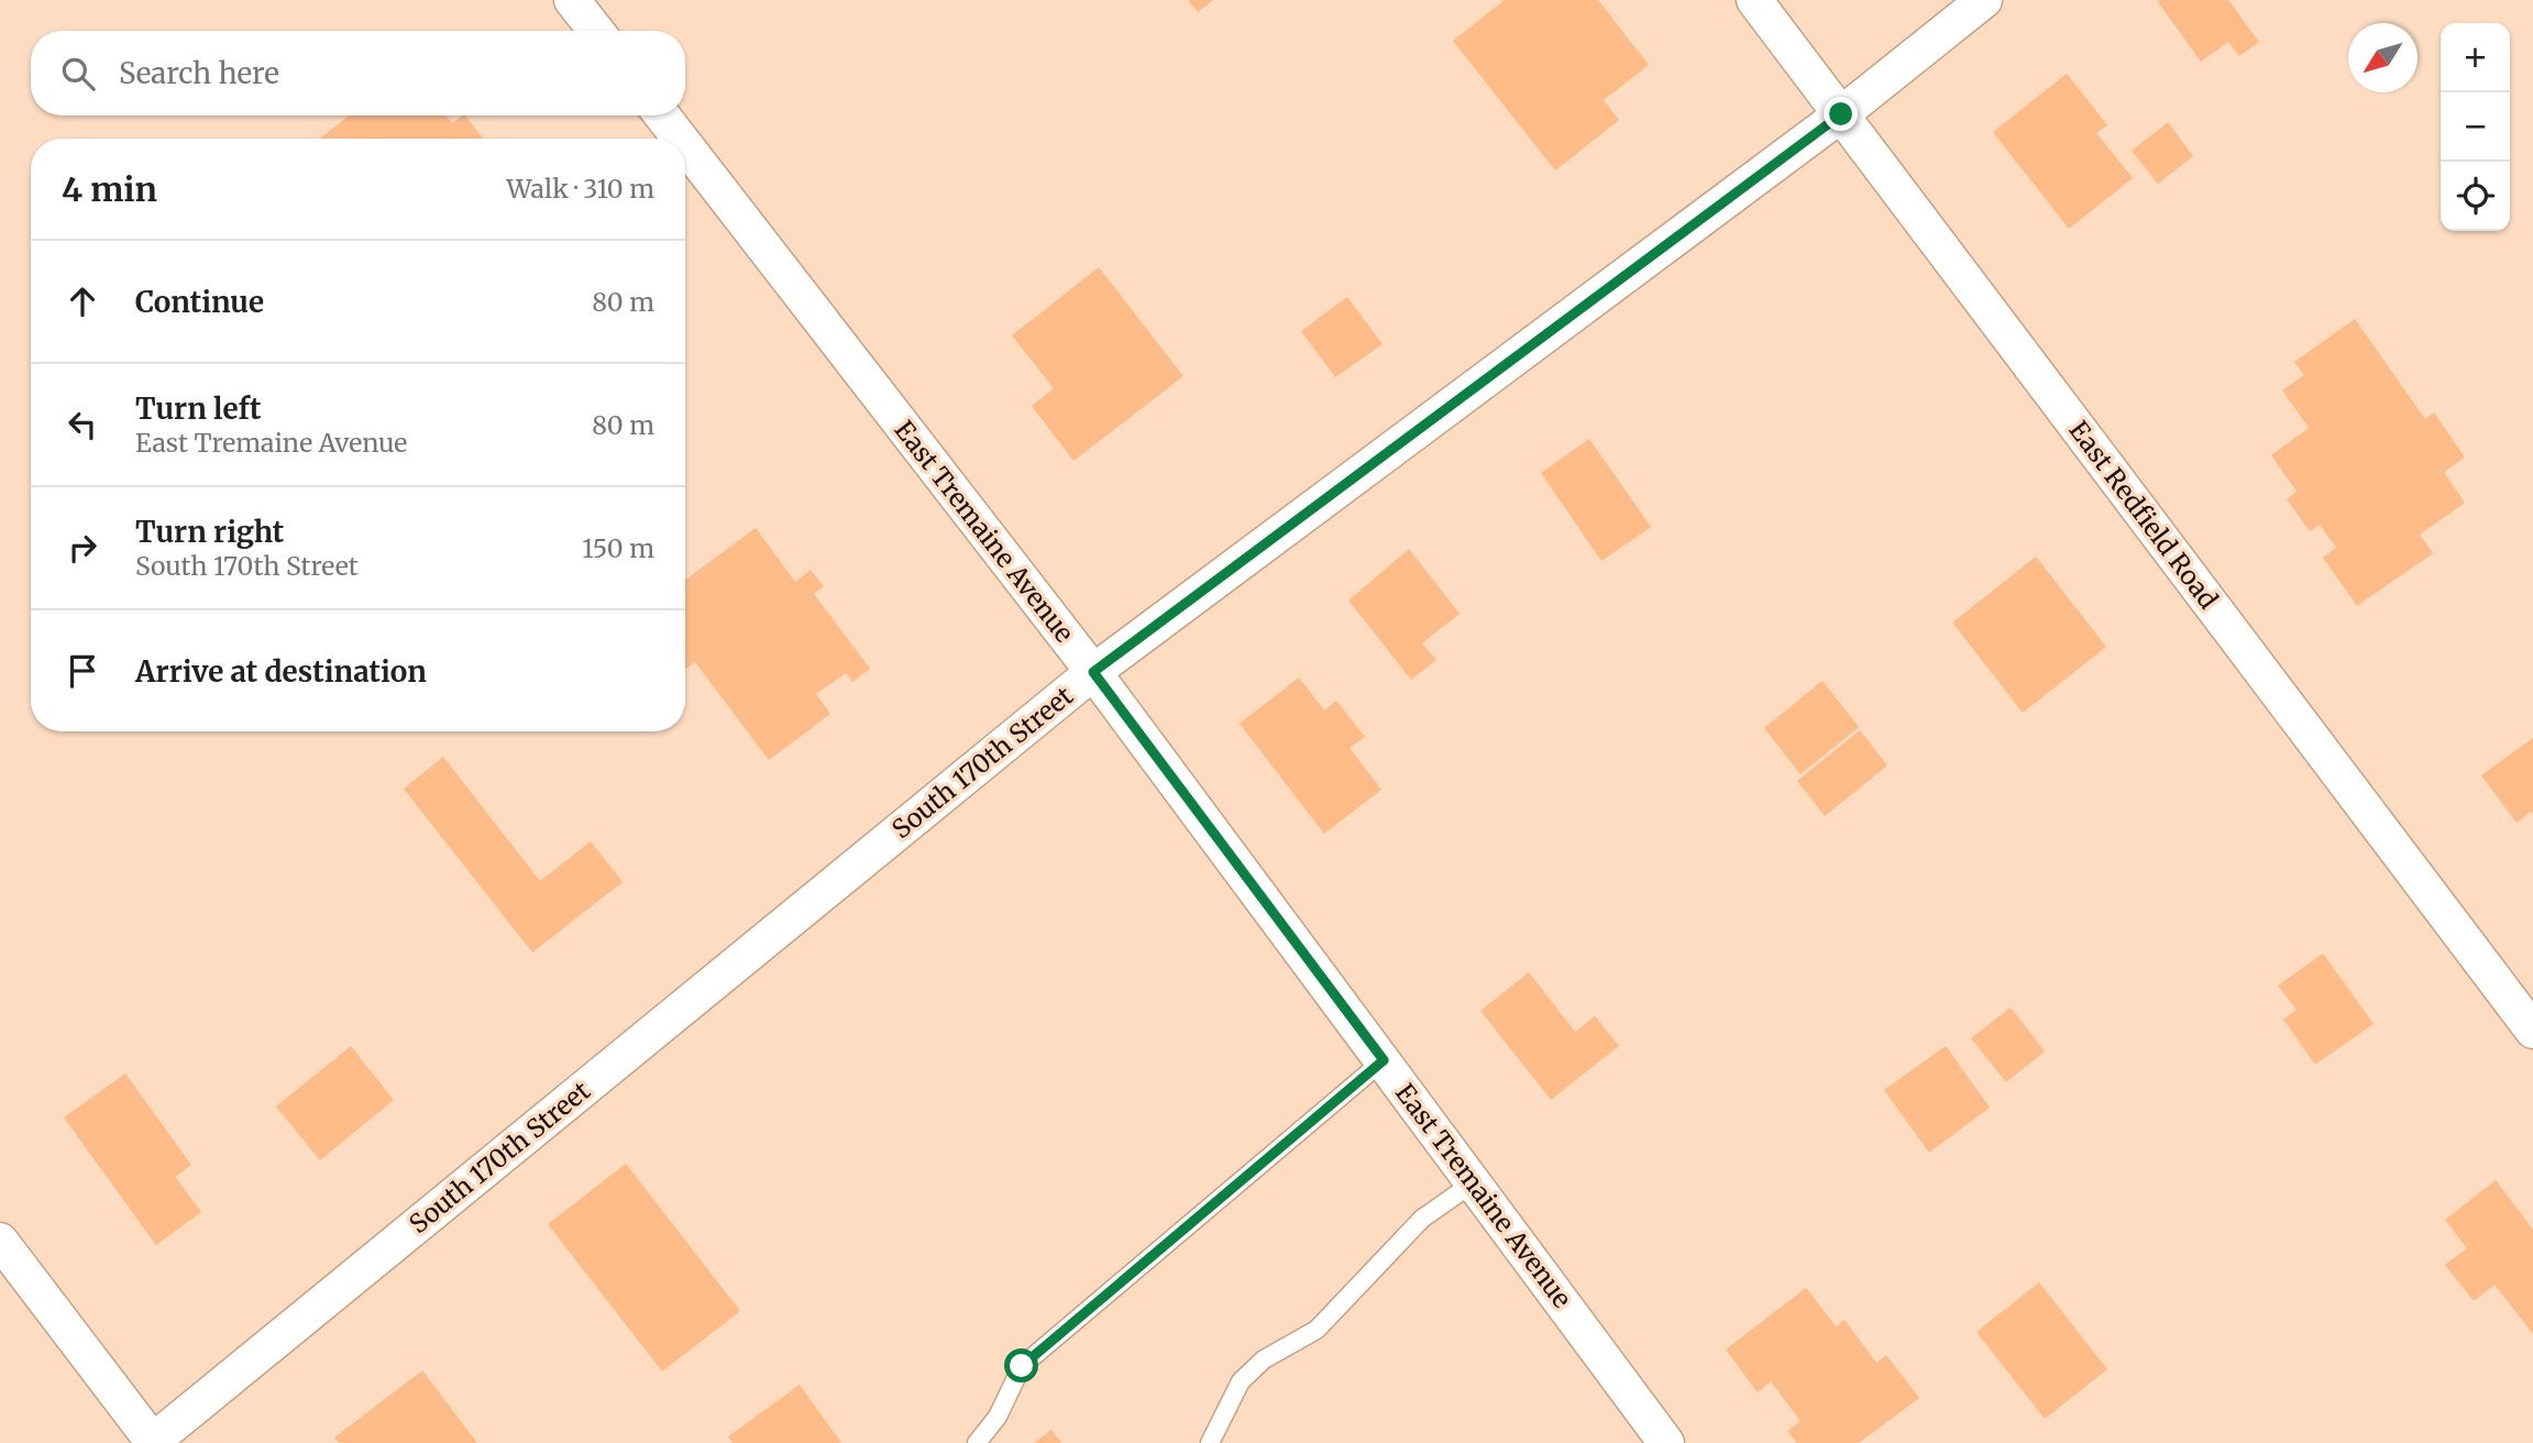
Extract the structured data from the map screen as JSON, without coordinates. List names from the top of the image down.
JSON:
{
  "streets": {
    "street": ["East Redfield Road", "East Tremaine Avenue", "South 170th Street"]
  },
  "crossings": [
    ["East Redfield Road", "South 170th Street"],
    ["East Tremaine Avenue", "South 170th Street"]
  ],
  "north": "bottom left",
  "page": {
    "map_buttons": ["+", "−"],
    "search": "Search here",
    "heading": ["4 min", "Walk · 310 m"],
    "list": [
      ["Continue", "80 m"],
      ["Turn left", "East Tremaine Avenue", "80 m"],
      ["Turn right", "South 170th Street", "150 m"],
      "Arrive at destination"
    ]
  }
}
